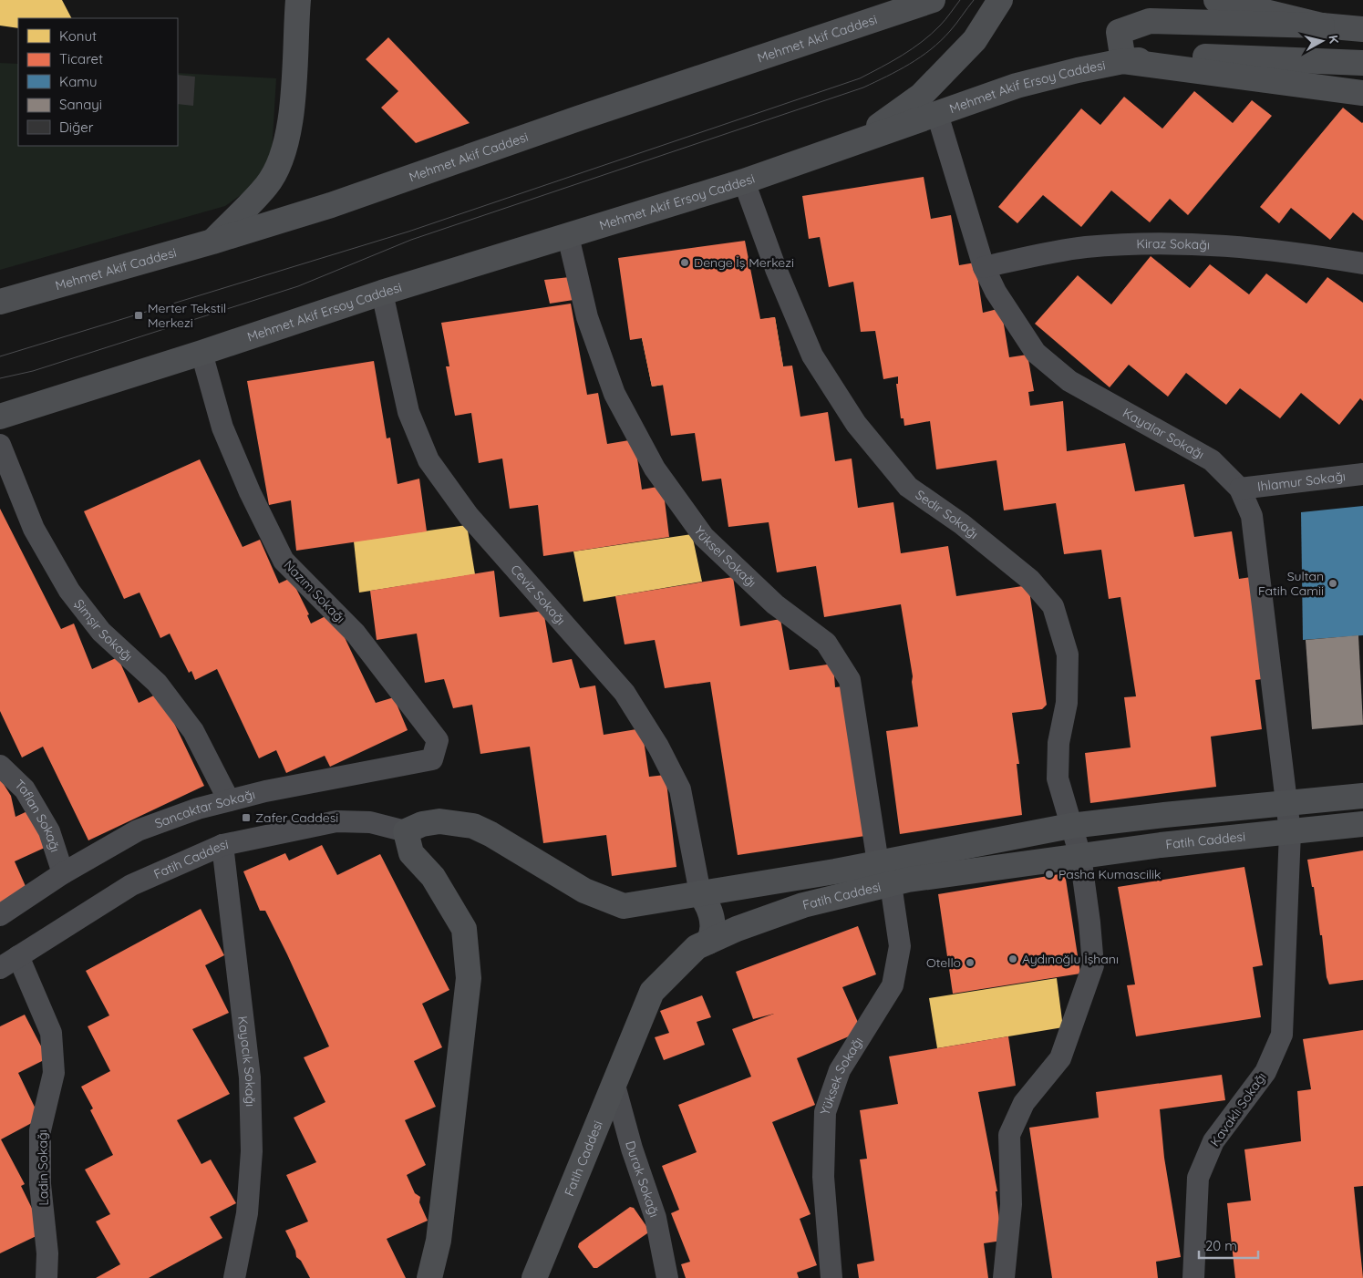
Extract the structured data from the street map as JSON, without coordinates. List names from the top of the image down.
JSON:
{
  "streets": {
    "main road": ["Mehmet Akif Caddesi", "Mehmet Akif Ersoy Caddesi", "Fatih Caddesi"],
    "street": [
      "Kiraz Sokağı",
      "Kayalar Sokağı",
      "Ihlamur Sokağı",
      "Sedir Sokağı",
      "Yüksel Sokağı",
      "Nazım Sokağı",
      "Ceviz Sokağı",
      "Şimşir Sokağı",
      "Sancaktar Sokağı",
      "Taflan Sokağı",
      "Kayacık Sokağı",
      "Yüksek Sokağı",
      "Kavaklı Sokağı",
      "Ladin Sokağı",
      "Durak Sokağı"
    ]
  },
  "crossings": [
    ["Mehmet Akif Ersoy Caddesi", "Kayalar Sokağı"],
    ["Mehmet Akif Ersoy Caddesi", "Sedir Sokağı"],
    ["Mehmet Akif Ersoy Caddesi", "Yüksel Sokağı"],
    ["Mehmet Akif Ersoy Caddesi", "Nazım Sokağı"],
    ["Mehmet Akif Ersoy Caddesi", "Ceviz Sokağı"],
    ["Kiraz Sokağı", "Kayalar Sokağı"],
    ["Kayalar Sokağı", "Ihlamur Sokağı"],
    ["Kayalar Sokağı", "Fatih Caddesi"],
    ["Kayalar Sokağı", "Kavaklı Sokağı"],
    ["Sedir Sokağı", "Fatih Caddesi"],
    ["Yüksel Sokağı", "Fatih Caddesi"],
    ["Nazım Sokağı", "Sancaktar Sokağı"],
    ["Ceviz Sokağı", "Fatih Caddesi"],
    ["Şimşir Sokağı", "Sancaktar Sokağı"],
    ["Sancaktar Sokağı", "Taflan Sokağı"],
    ["Fatih Caddesi", "Kayacık Sokağı"],
    ["Fatih Caddesi", "Yüksek Sokağı"],
    ["Fatih Caddesi", "Kavaklı Sokağı"],
    ["Fatih Caddesi", "Ladin Sokağı"],
    ["Fatih Caddesi", "Durak Sokağı"]
  ],
  "places": {
    "other": [
      "Denge İş Merkezi",
      "Sultan Fatih Camii",
      "Pasha Kumascilik",
      "Aydınoğlu İşhanı",
      "Otello"
    ],
    "transit": ["Merter Tekstil Merkezi", "Zafer Caddesi"]
  },
  "legend": [
    "Konut",
    "Ticaret",
    "Kamu",
    "Sanayi",
    "Diğer"
  ],
  "scale_bar": "20 m",
  "north": "right"
}
